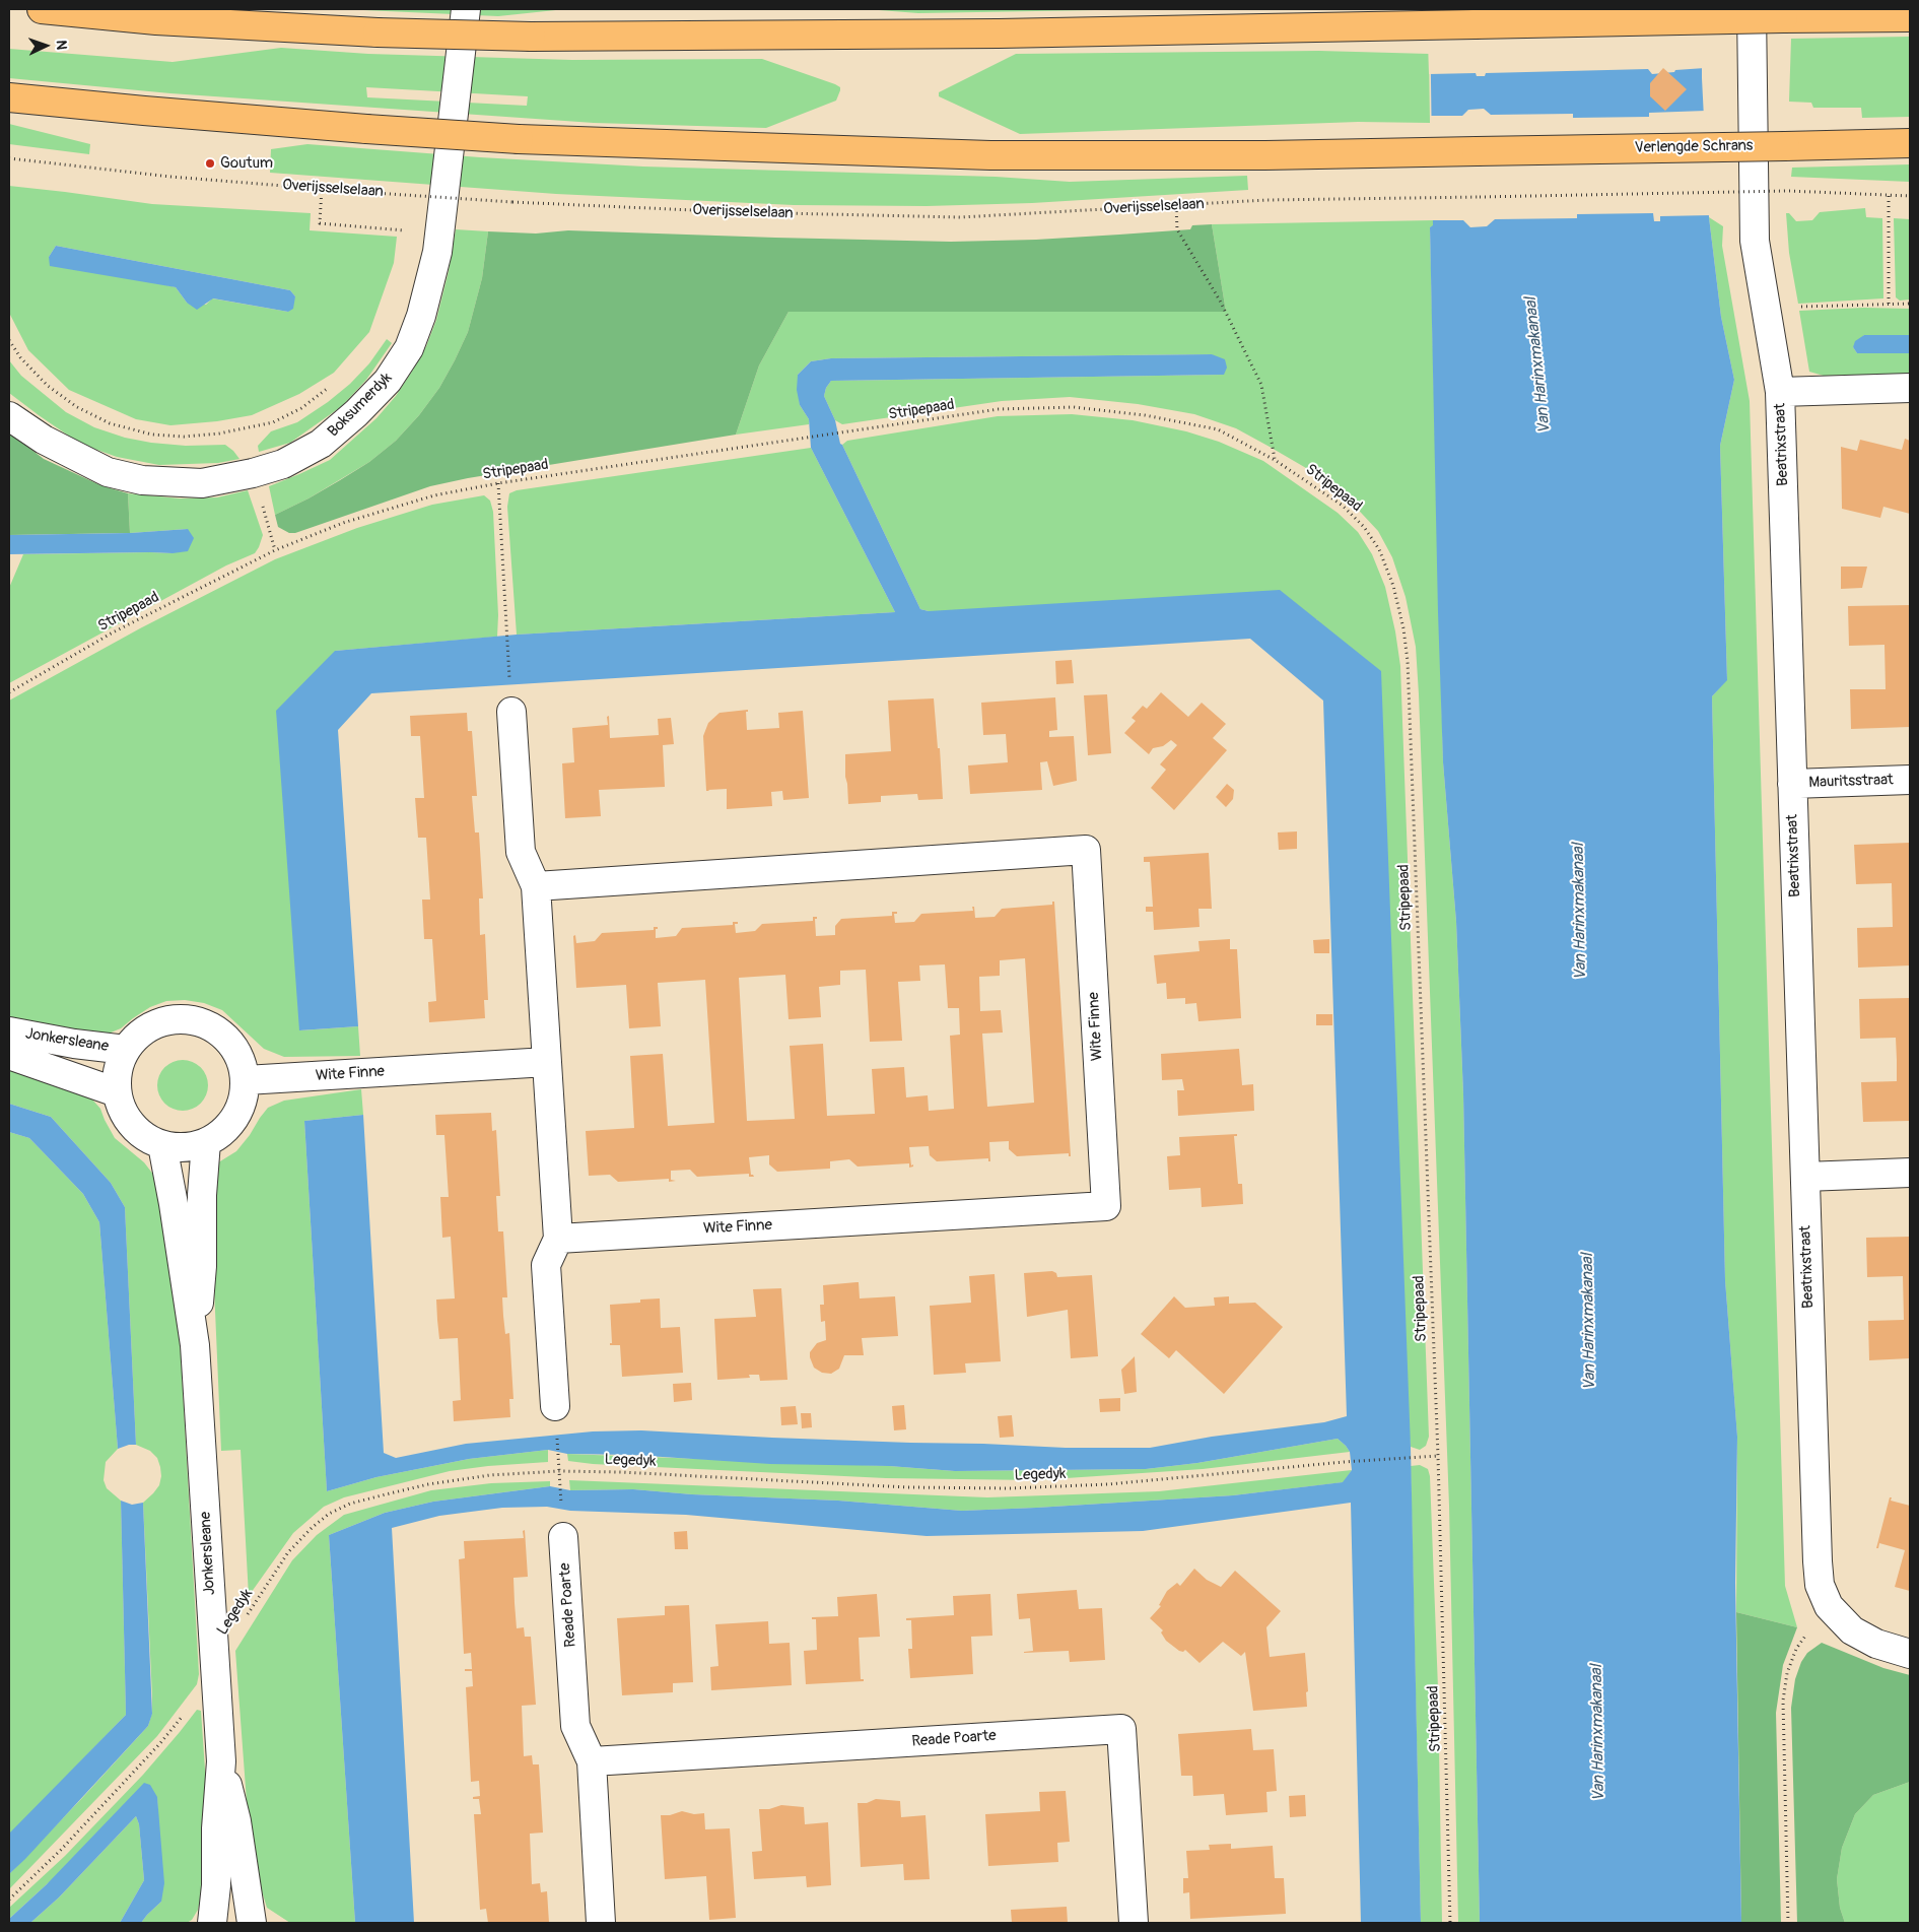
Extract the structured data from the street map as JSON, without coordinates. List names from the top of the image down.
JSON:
{
  "streets": {
    "main road": ["Verlengde Schrans"],
    "street": [
      "Boksumerdyk",
      "Beatrixstraat",
      "Mauritsstraat",
      "Wite Finne",
      "Jonkersleane",
      "Reade Poarte"
    ],
    "path": ["Overijsselselaan", "Stripepaad", "Legedyk"]
  },
  "crossings": [
    ["Stripepaad", "Legedyk"],
    ["Beatrixstraat", "Mauritsstraat"],
    ["Wite Finne", "Jonkersleane"],
    ["Jonkersleane", "Legedyk"]
  ],
  "water": ["Van Harinxmakanaal"],
  "places": ["Goutum"],
  "north": "right"
}
